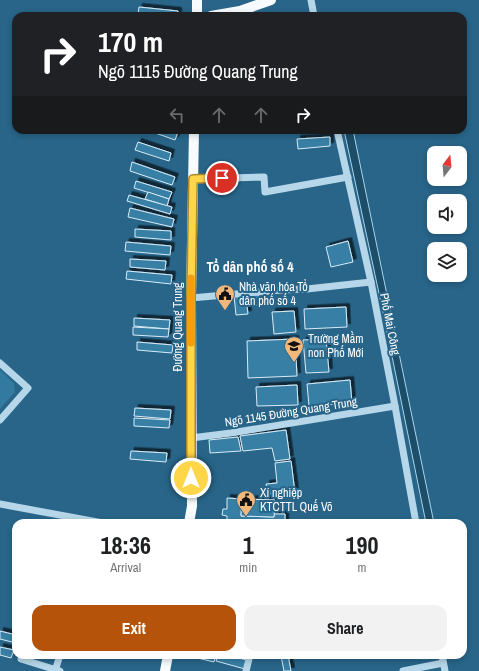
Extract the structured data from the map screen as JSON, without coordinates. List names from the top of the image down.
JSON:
{
  "streets": {
    "main road": ["Đường Quang Trung"],
    "street": ["Phố Mai Công", "Ngõ 1145 Đường Quang Trung"]
  },
  "crossings": [
    ["Phố Mai Công", "Ngõ 1145 Đường Quang Trung"],
    ["Đường Quang Trung", "Ngõ 1145 Đường Quang Trung"]
  ],
  "districts": ["Tổ dân phố số 4"],
  "places": {
    "public building": ["Nhà văn hóa Tổ dân phố số 4", "Xí nghiệp KTCTTL Quế Võ"],
    "school or university": ["Trường Mầm non Phố Mới"]
  },
  "north": "top",
  "page": {
    "turn": ["170 m", "Ngõ 1115 Đường Quang Trung"],
    "eta": [
      "18:36",
      "Arrival",
      "1",
      "min",
      "190",
      "m"
    ],
    "buttons": ["Exit", "Share"]
  }
}
